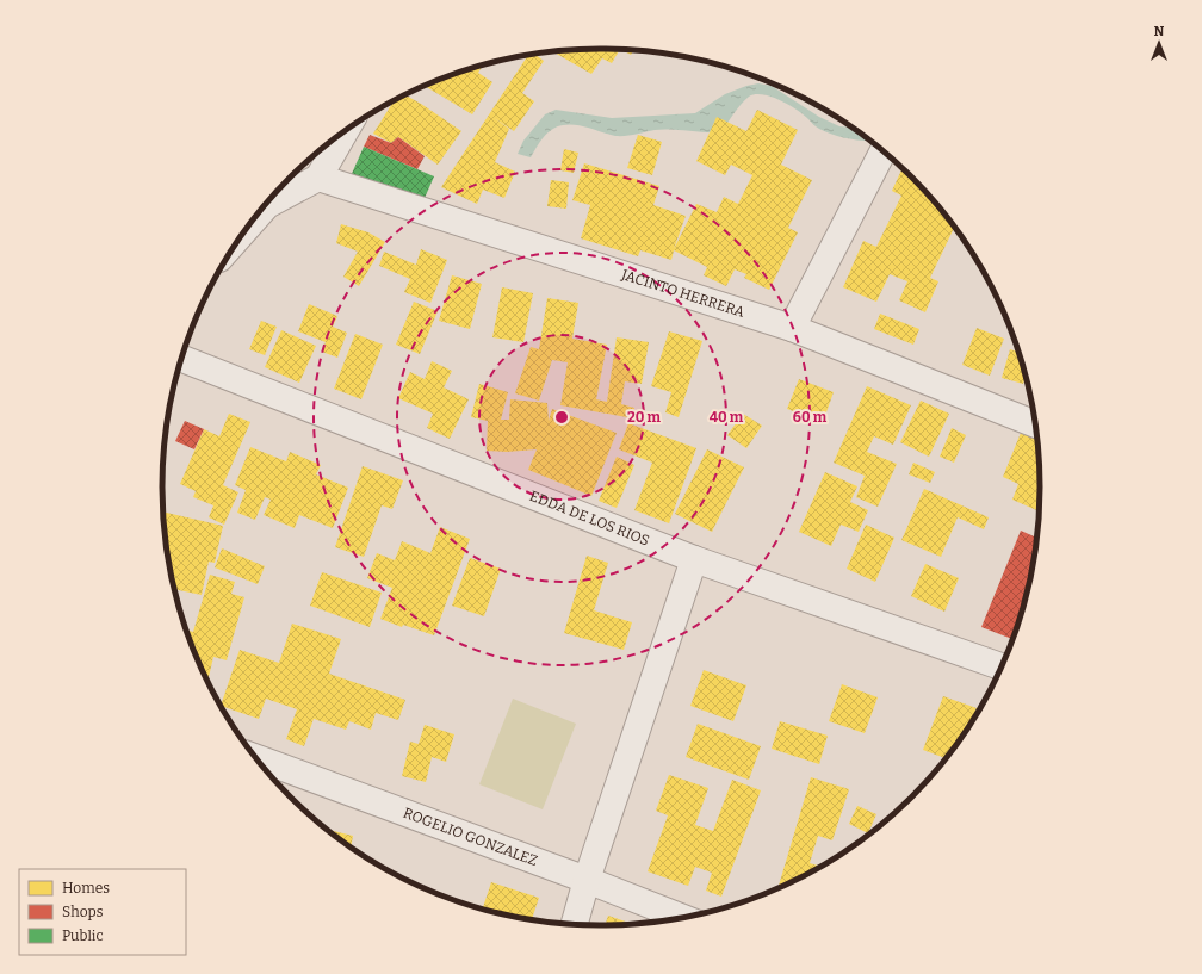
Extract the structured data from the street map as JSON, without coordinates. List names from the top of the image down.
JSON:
{
  "streets": {
    "street": ["JACINTO HERRERA", "EDDA DE LOS RIOS", "ROGELIO GONZALEZ"]
  },
  "legend": ["Homes", "Shops", "Public"],
  "north": "top",
  "rings": ["20 m", "40 m", "60 m"]
}
